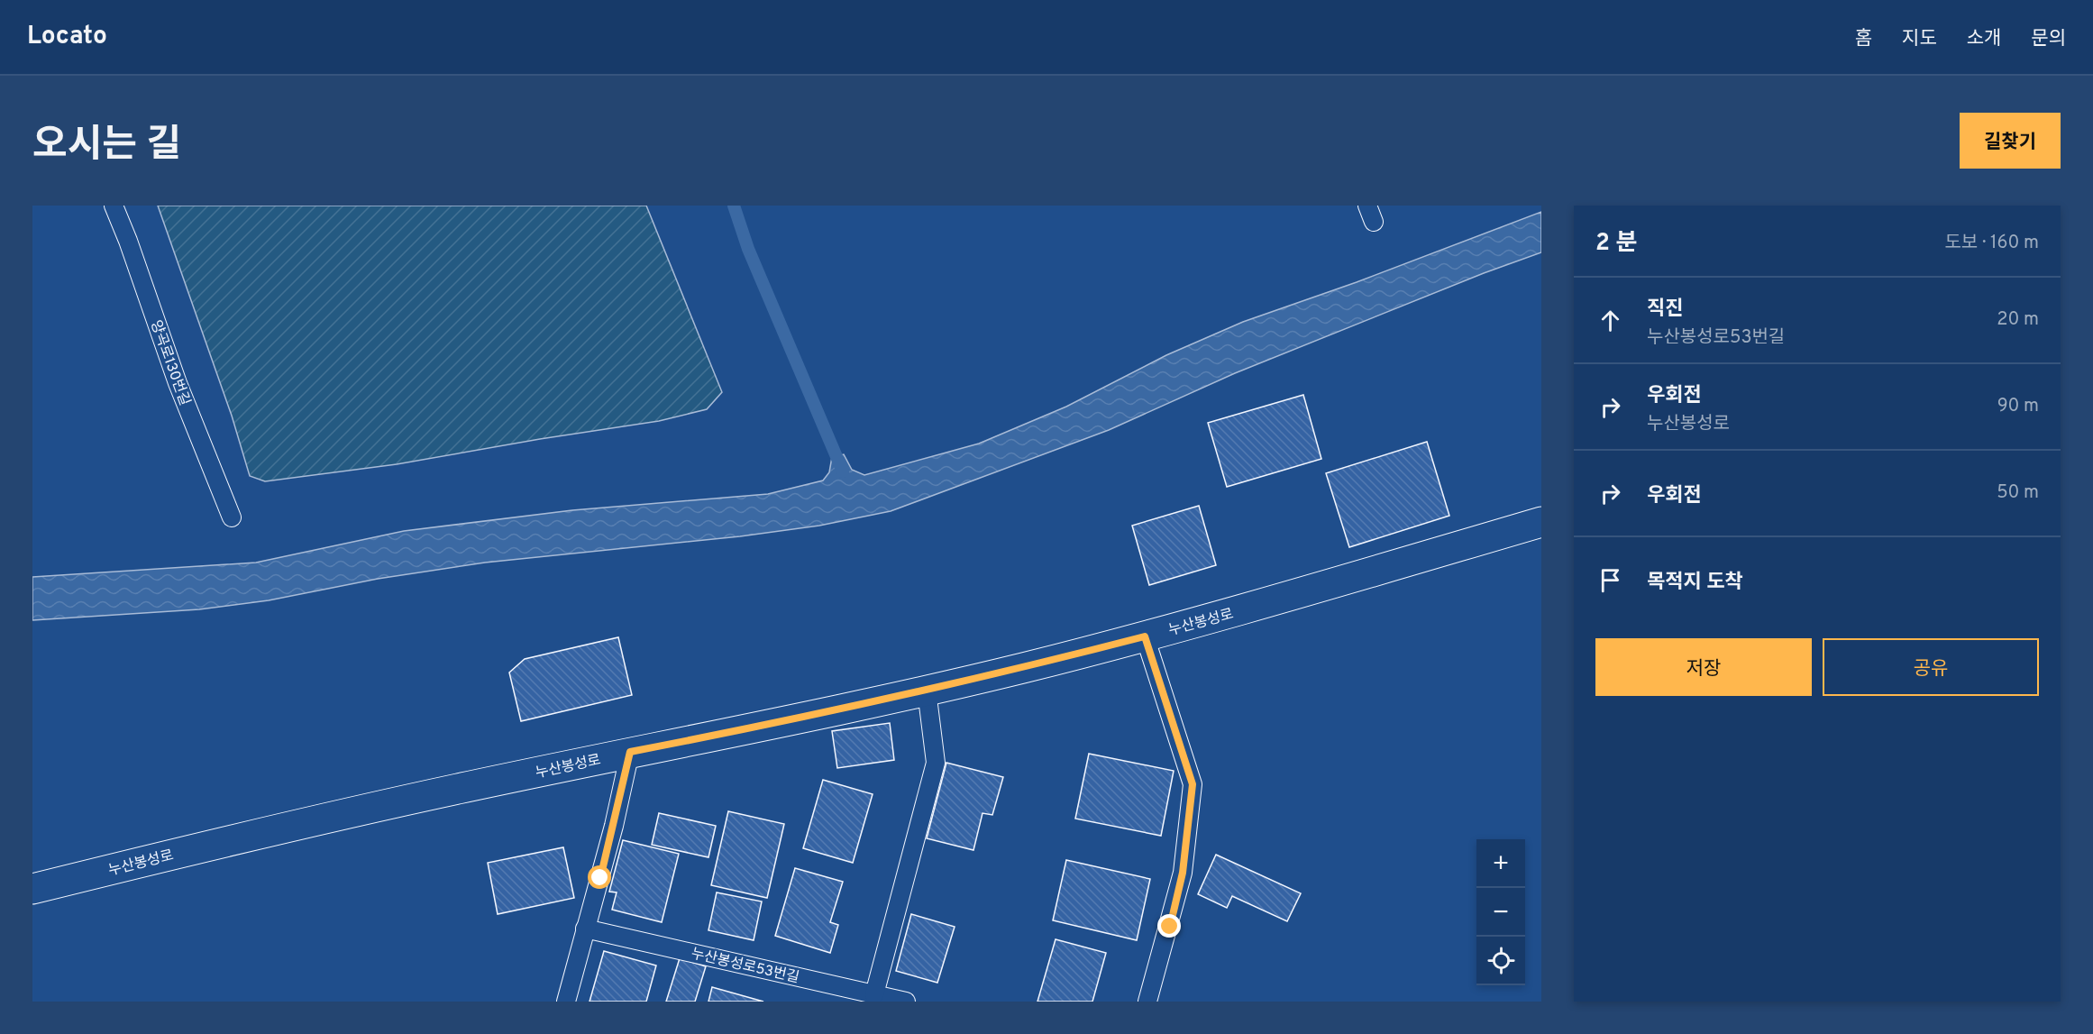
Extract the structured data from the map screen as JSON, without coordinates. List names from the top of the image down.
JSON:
{
  "streets": {
    "street": ["누산봉성로"],
    "lane": ["양곡로130번길", "누산봉성로53번길"]
  },
  "page": {
    "header": "Locato",
    "nav": [
      "홈",
      "지도",
      "소개",
      "문의"
    ],
    "title": "오시는 길",
    "buttons": [
      "길찾기",
      ["저장", "공유"]
    ],
    "heading": ["2 분", "도보 · 160 m"],
    "list": [
      ["직진", "누산봉성로53번길", "20 m"],
      ["우회전", "누산봉성로", "90 m"],
      ["우회전", "50 m"],
      "목적지 도착"
    ],
    "map_buttons": ["+", "−"]
  }
}
